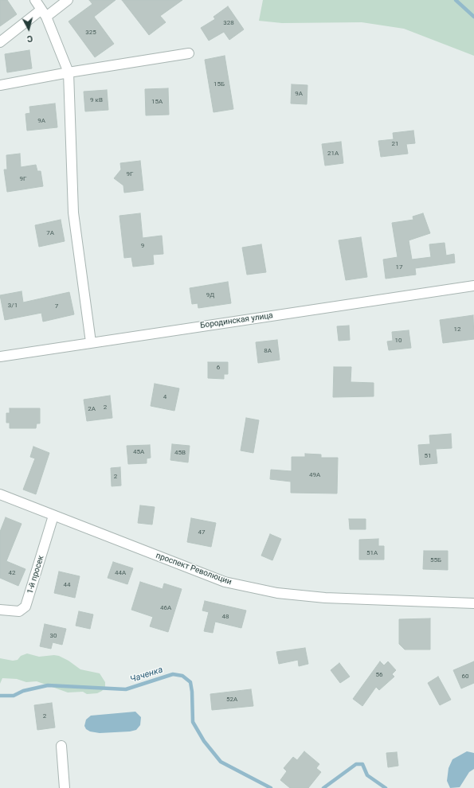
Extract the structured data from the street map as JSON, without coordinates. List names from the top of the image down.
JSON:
{
  "streets": {
    "street": ["Бородинская улица", "проспект Революции", "1-й просек"]
  },
  "crossings": [
    ["проспект Революции", "1-й просек"]
  ],
  "water": ["Чаченка"],
  "house_numbers": [
    "328",
    "325",
    "15Б",
    "9А",
    "9 кВ",
    "15А",
    "9А",
    "21",
    "21А",
    "9Г",
    "9Г",
    "7А",
    "9",
    "17",
    "9Д",
    "3/1",
    "7",
    "12",
    "10",
    "8А",
    "6",
    "4",
    "2",
    "2А",
    "45А",
    "45В",
    "51",
    "49А",
    "2",
    "47",
    "51А",
    "55Б",
    "42",
    "44А",
    "44",
    "46А",
    "48",
    "30",
    "56",
    "60",
    "52А",
    "2"
  ],
  "north": "bottom"
}
